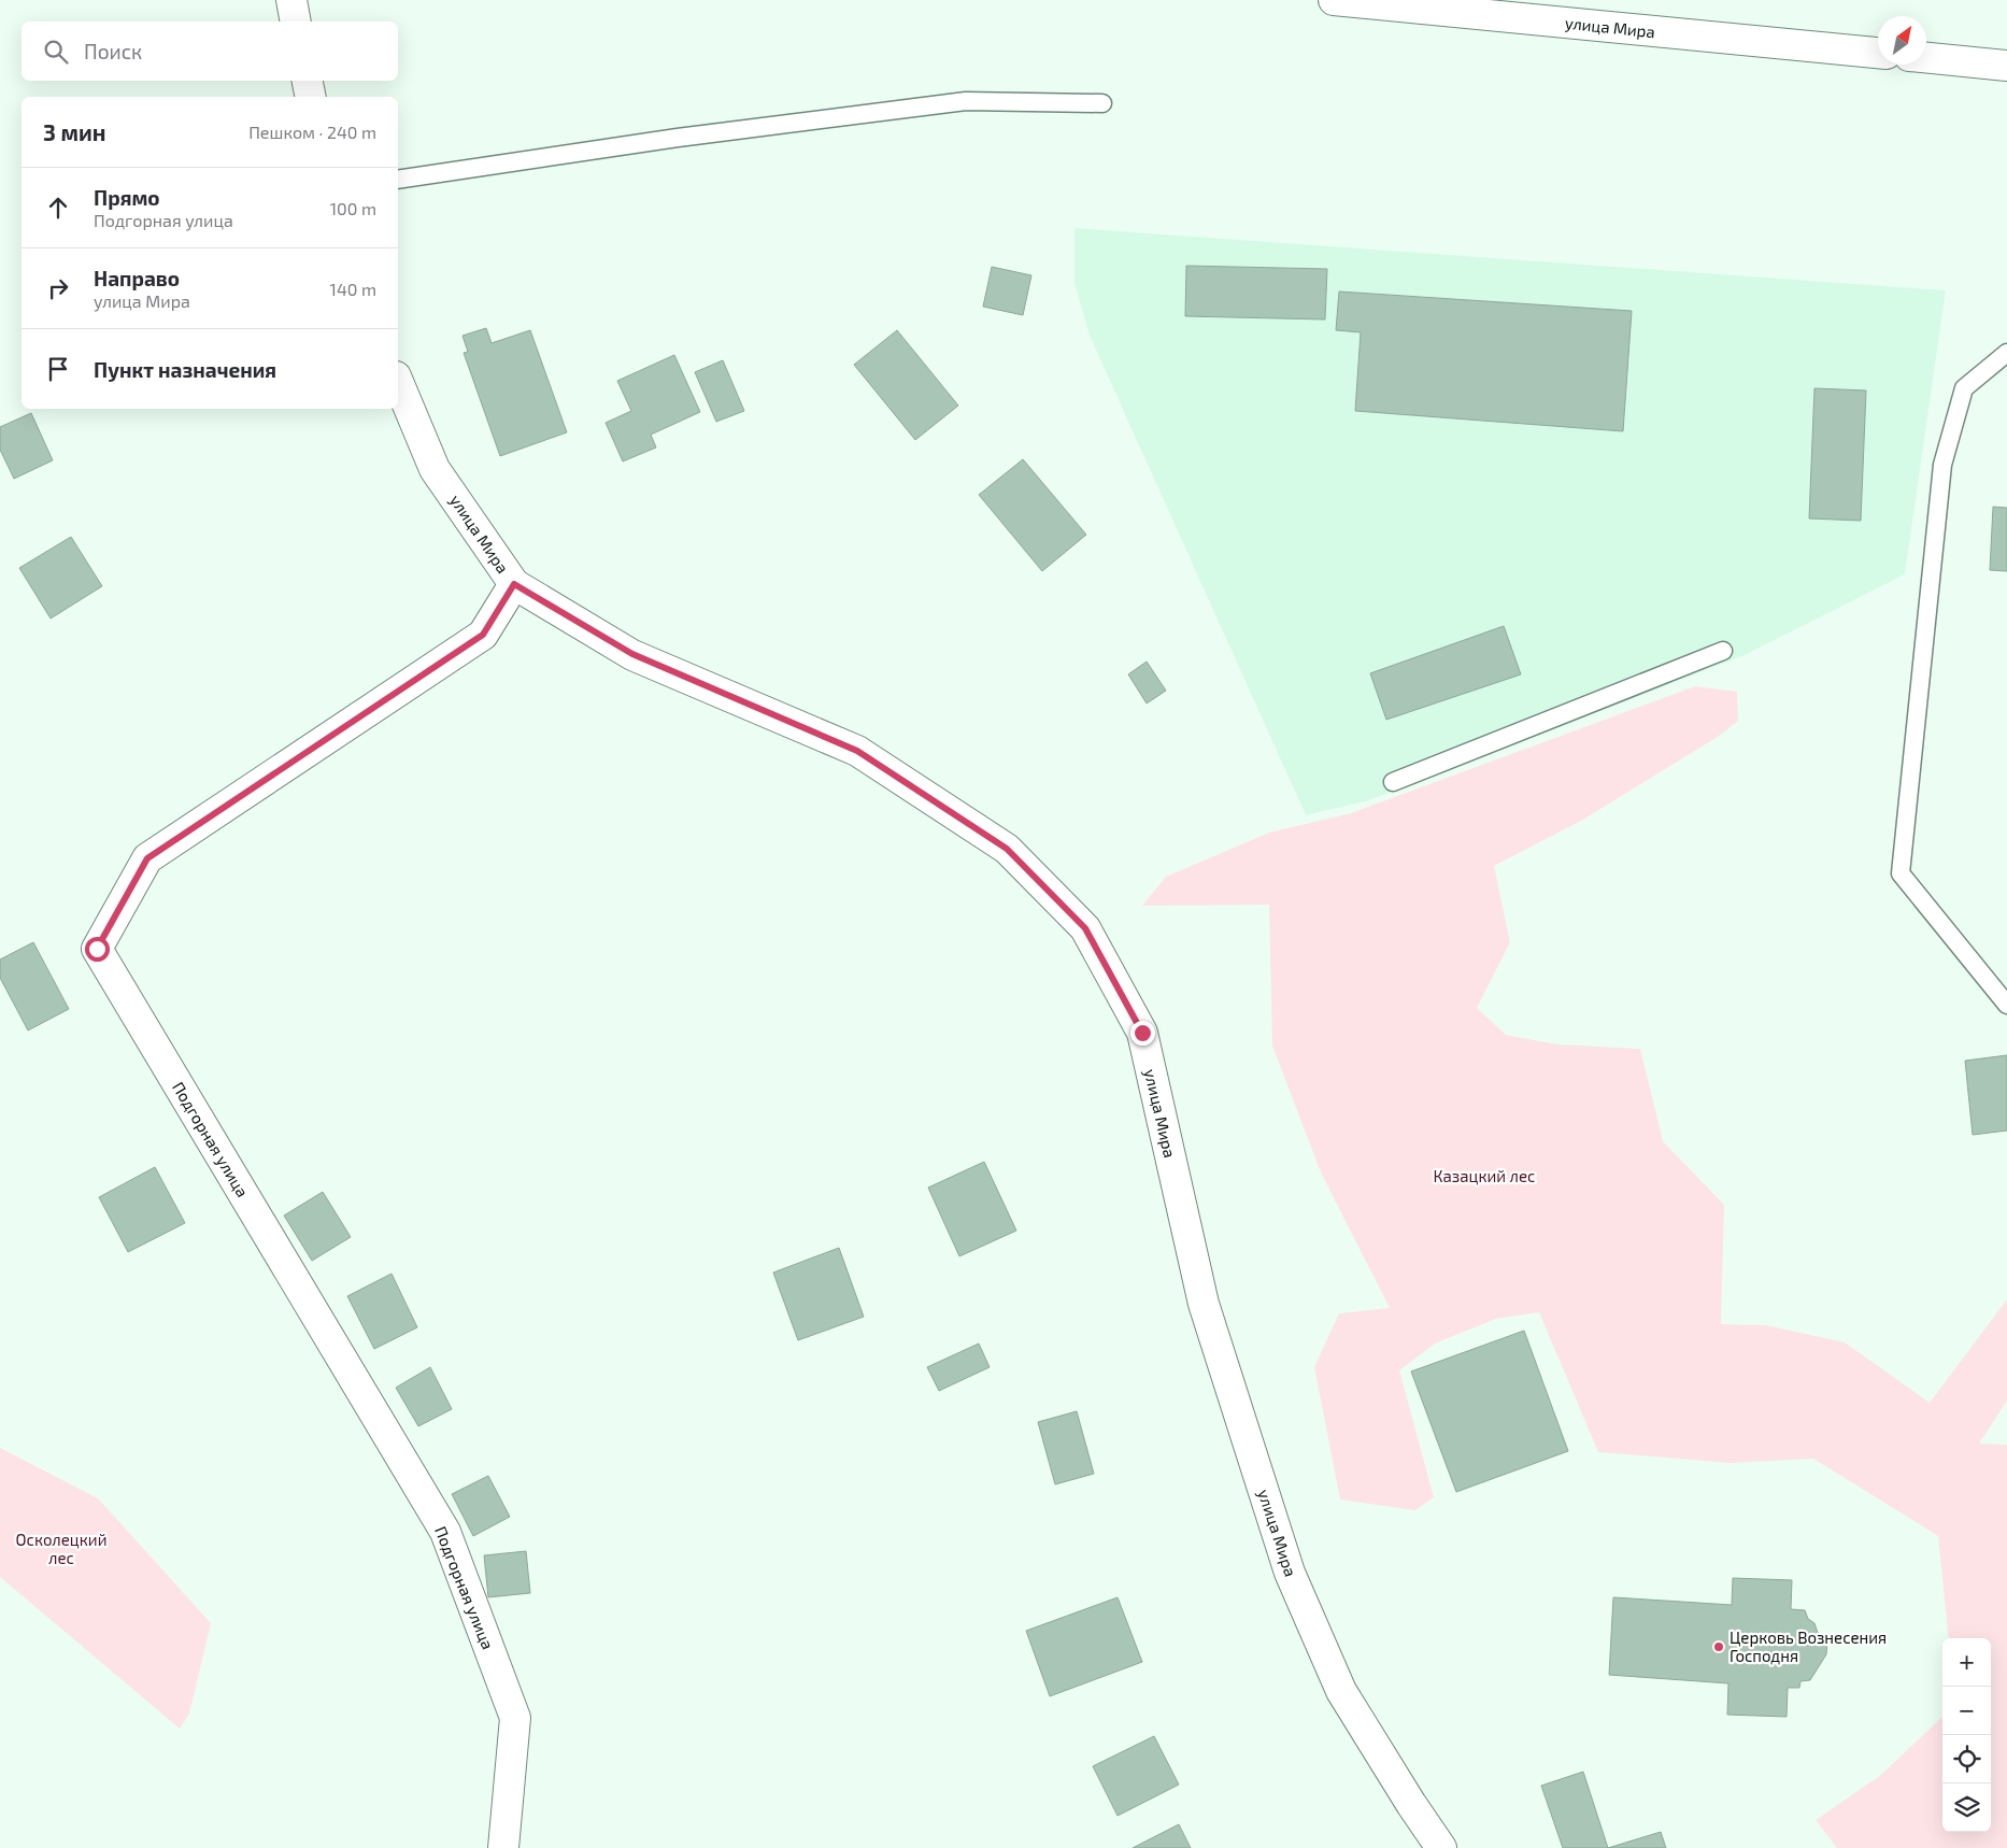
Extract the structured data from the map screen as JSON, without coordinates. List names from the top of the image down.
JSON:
{
  "streets": {
    "street": ["улица Мира", "Подгорная улица"]
  },
  "crossings": [
    ["улица Мира", "Подгорная улица"]
  ],
  "parks": ["Казацкий лес", "Осколецкий лес"],
  "places": ["Церковь Вознесения Господня"],
  "north": "top right",
  "page": {
    "search": "Поиск",
    "heading": ["3 мин", "Пешком · 240 m"],
    "list": [
      ["Прямо", "Подгорная улица", "100 m"],
      ["Направо", "улица Мира", "140 m"],
      "Пункт назначения"
    ],
    "map_buttons": ["+", "−"]
  }
}
